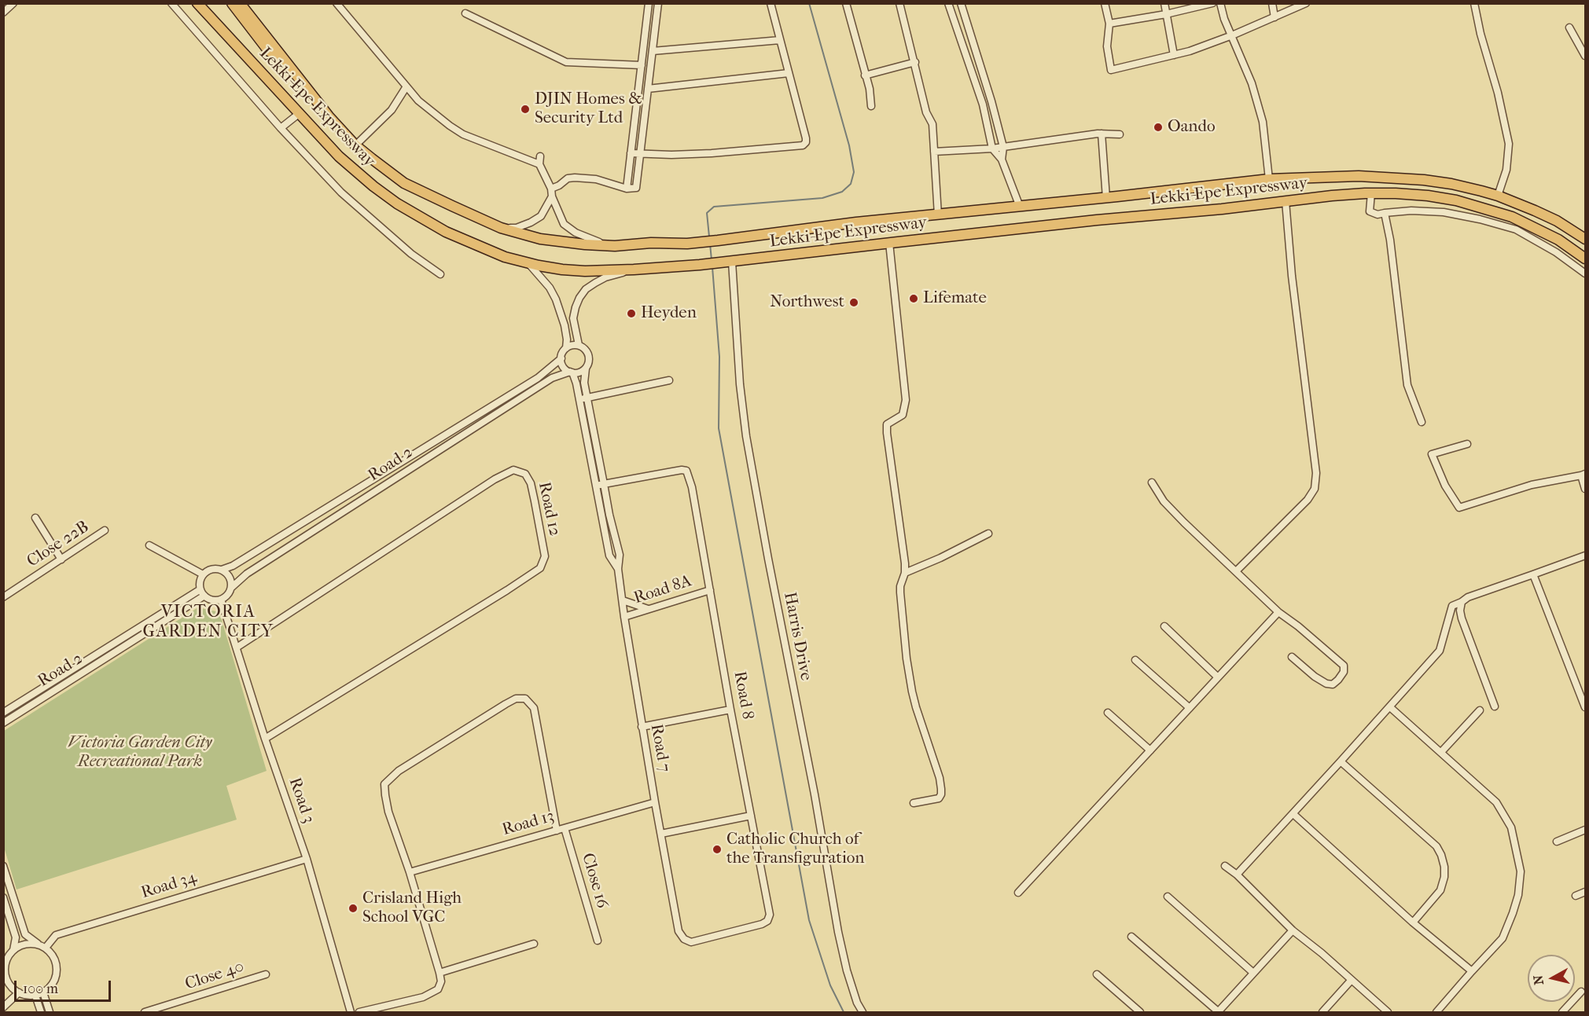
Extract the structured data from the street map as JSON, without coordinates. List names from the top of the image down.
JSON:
{
  "streets": {
    "highway": ["Lekki-Epe Expressway"],
    "street": [
      "Road 2",
      "Road 12",
      "Close 22B",
      "Road 8A",
      "Harris Drive",
      "Road 8",
      "Road 7",
      "Road 3",
      "Road 13",
      "Close 16",
      "Road 34",
      "Close 40"
    ]
  },
  "crossings": [
    ["Lekki-Epe Expressway", "Harris Drive"],
    ["Road 2", "Road 7"],
    ["Road 2", "Road 3"],
    ["Road 12", "Road 3"],
    ["Road 8A", "Road 8"],
    ["Road 8A", "Road 7"],
    ["Road 8", "Road 7"],
    ["Road 7", "Road 13"],
    ["Road 3", "Road 34"],
    ["Road 13", "Close 16"]
  ],
  "districts": ["VICTORIA GARDEN CITY"],
  "parks": ["Victoria Garden City Recreational Park"],
  "places": [
    "DJIN Homes & Security Ltd",
    "Oando",
    "Lifemate",
    "Northwest",
    "Heyden",
    "Catholic Church of the Transfiguration",
    "Crisland High School VGC"
  ],
  "scale_bar": "100 m",
  "north": "left"
}
